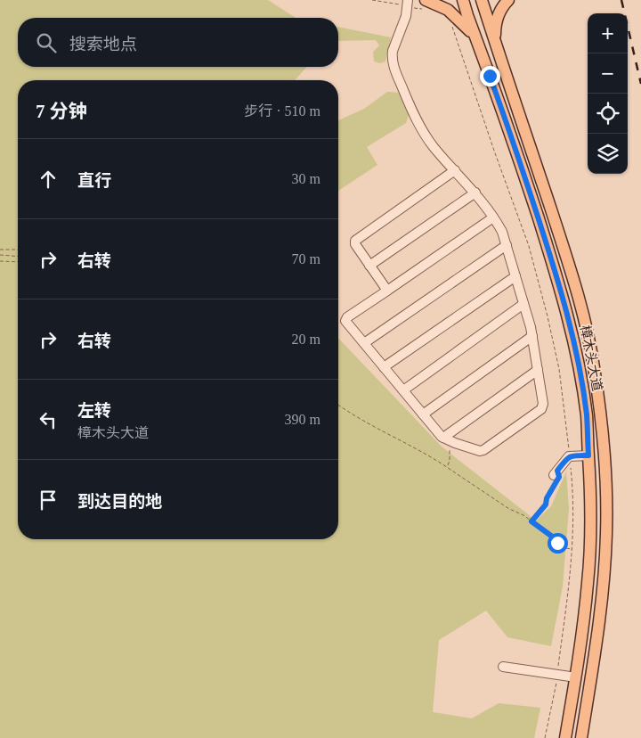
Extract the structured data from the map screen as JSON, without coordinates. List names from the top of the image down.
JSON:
{
  "streets": {
    "main road": ["樟木头大道"]
  },
  "page": {
    "map_buttons": ["+", "−"],
    "search": "搜索地点",
    "heading": ["7 分钟", "步行 · 510 m"],
    "list": [
      ["直行", "30 m"],
      ["右转", "70 m"],
      ["右转", "20 m"],
      ["左转", "樟木头大道", "390 m"],
      "到达目的地"
    ]
  }
}
